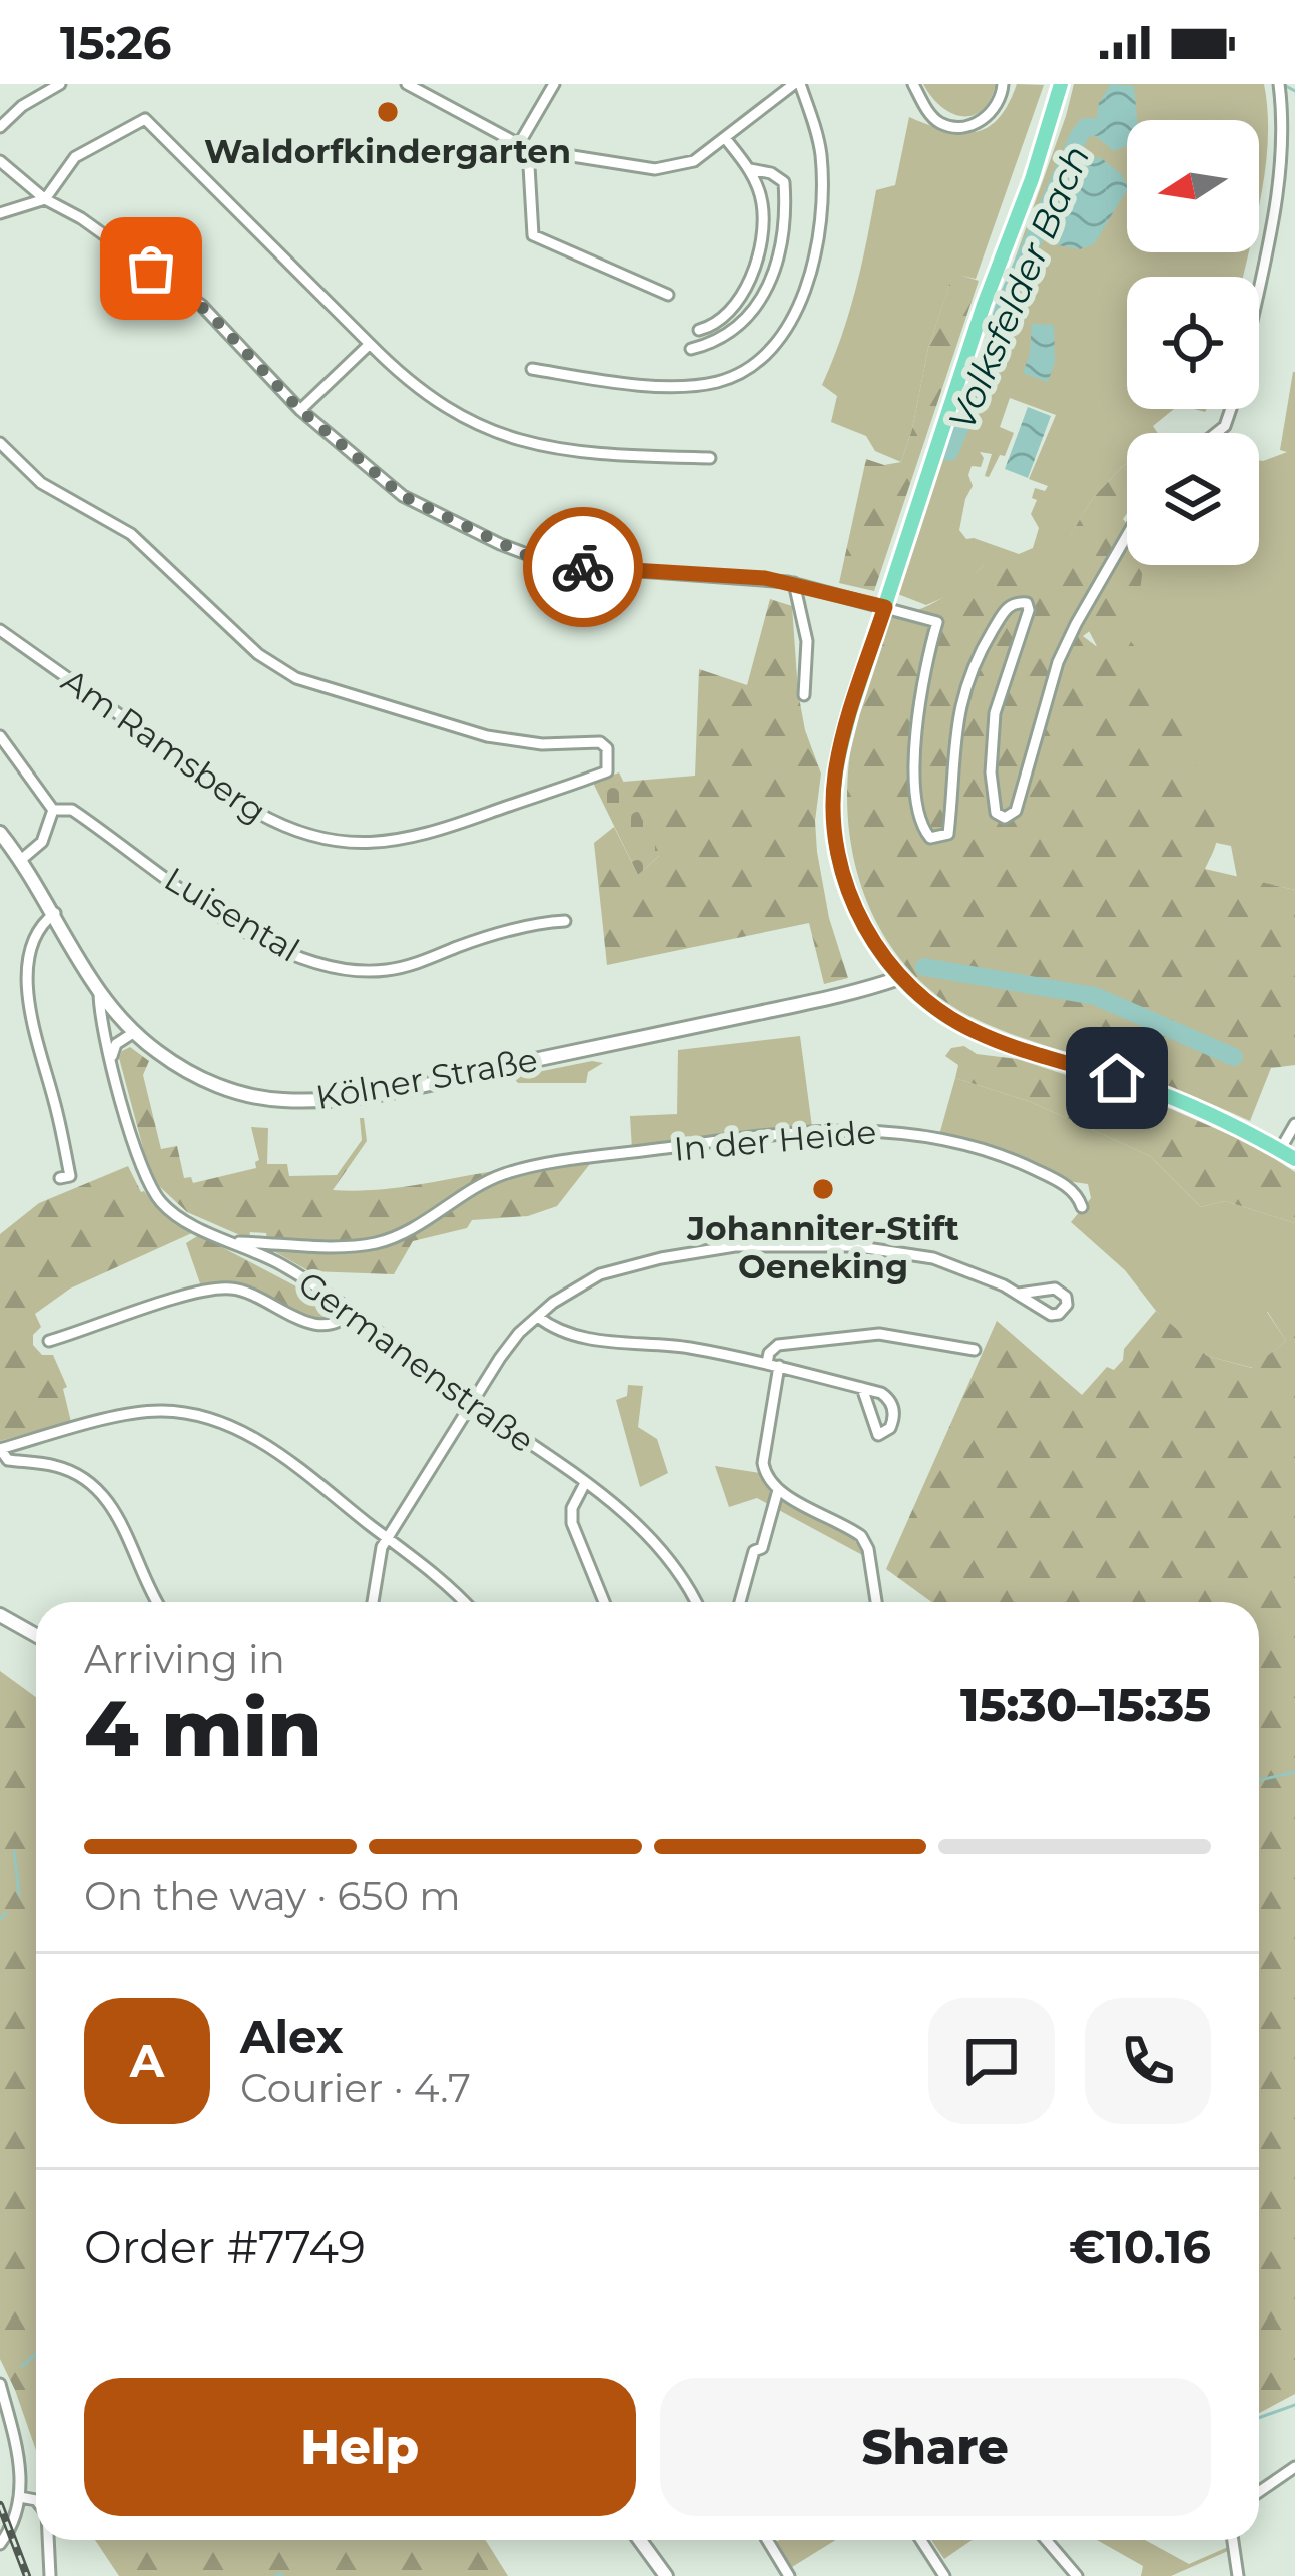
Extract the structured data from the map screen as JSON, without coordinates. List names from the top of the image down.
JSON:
{
  "streets": {
    "main road": ["Kölner Straße"],
    "street": [
      "Am Ramsberg",
      "Luisental",
      "In der Heide",
      "Germanenstraße"
    ]
  },
  "crossings": [
    ["Kölner Straße", "Germanenstraße"],
    ["In der Heide", "Germanenstraße"]
  ],
  "water": ["Volksfelder Bach"],
  "places": ["Waldorfkindergarten", "Johanniter-Stift Oeneking"],
  "north": "left",
  "page": {
    "status": "15:26",
    "heading": ["4 min", "Arriving in", "15:30–15:35"],
    "panel": [
      "Alex",
      "Courier · 4.7",
      "Order #7749",
      "€10.16"
    ],
    "bar": "On the way · 650 m",
    "round": "A",
    "buttons": ["Help", "Share"]
  }
}
